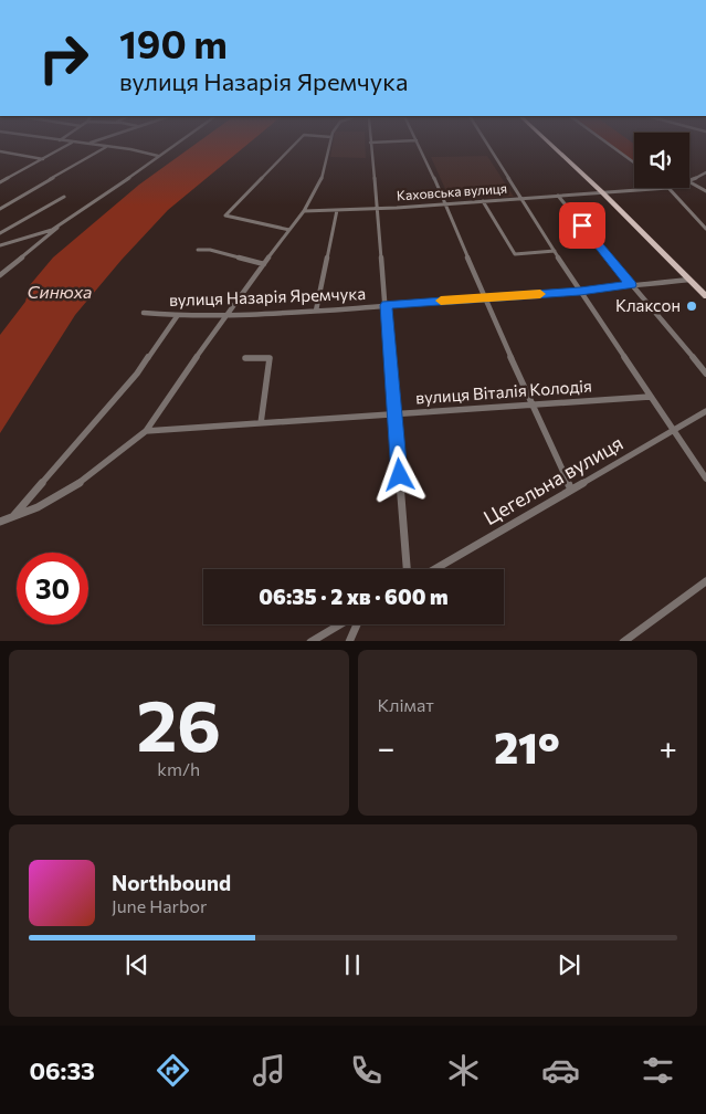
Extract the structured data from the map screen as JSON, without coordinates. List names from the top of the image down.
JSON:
{
  "streets": {
    "street": [
      "Каховська вулиця",
      "вулиця Назарія Яремчука",
      "вулиця Віталія Колодія",
      "Цегельна вулиця"
    ]
  },
  "water": ["Синюха"],
  "places": ["Клаксон"],
  "page": {
    "turn": ["190 m", "вулиця Назарія Яремчука"],
    "limit": "30",
    "trip": "06:35 · 2 хв · 600 m",
    "tile": [
      ["26", "km/h"],
      "Клімат"
    ],
    "heat": ["−", "21°", "+"],
    "song": ["Northbound", "June Harbor"],
    "tabs": "06:33"
  }
}
